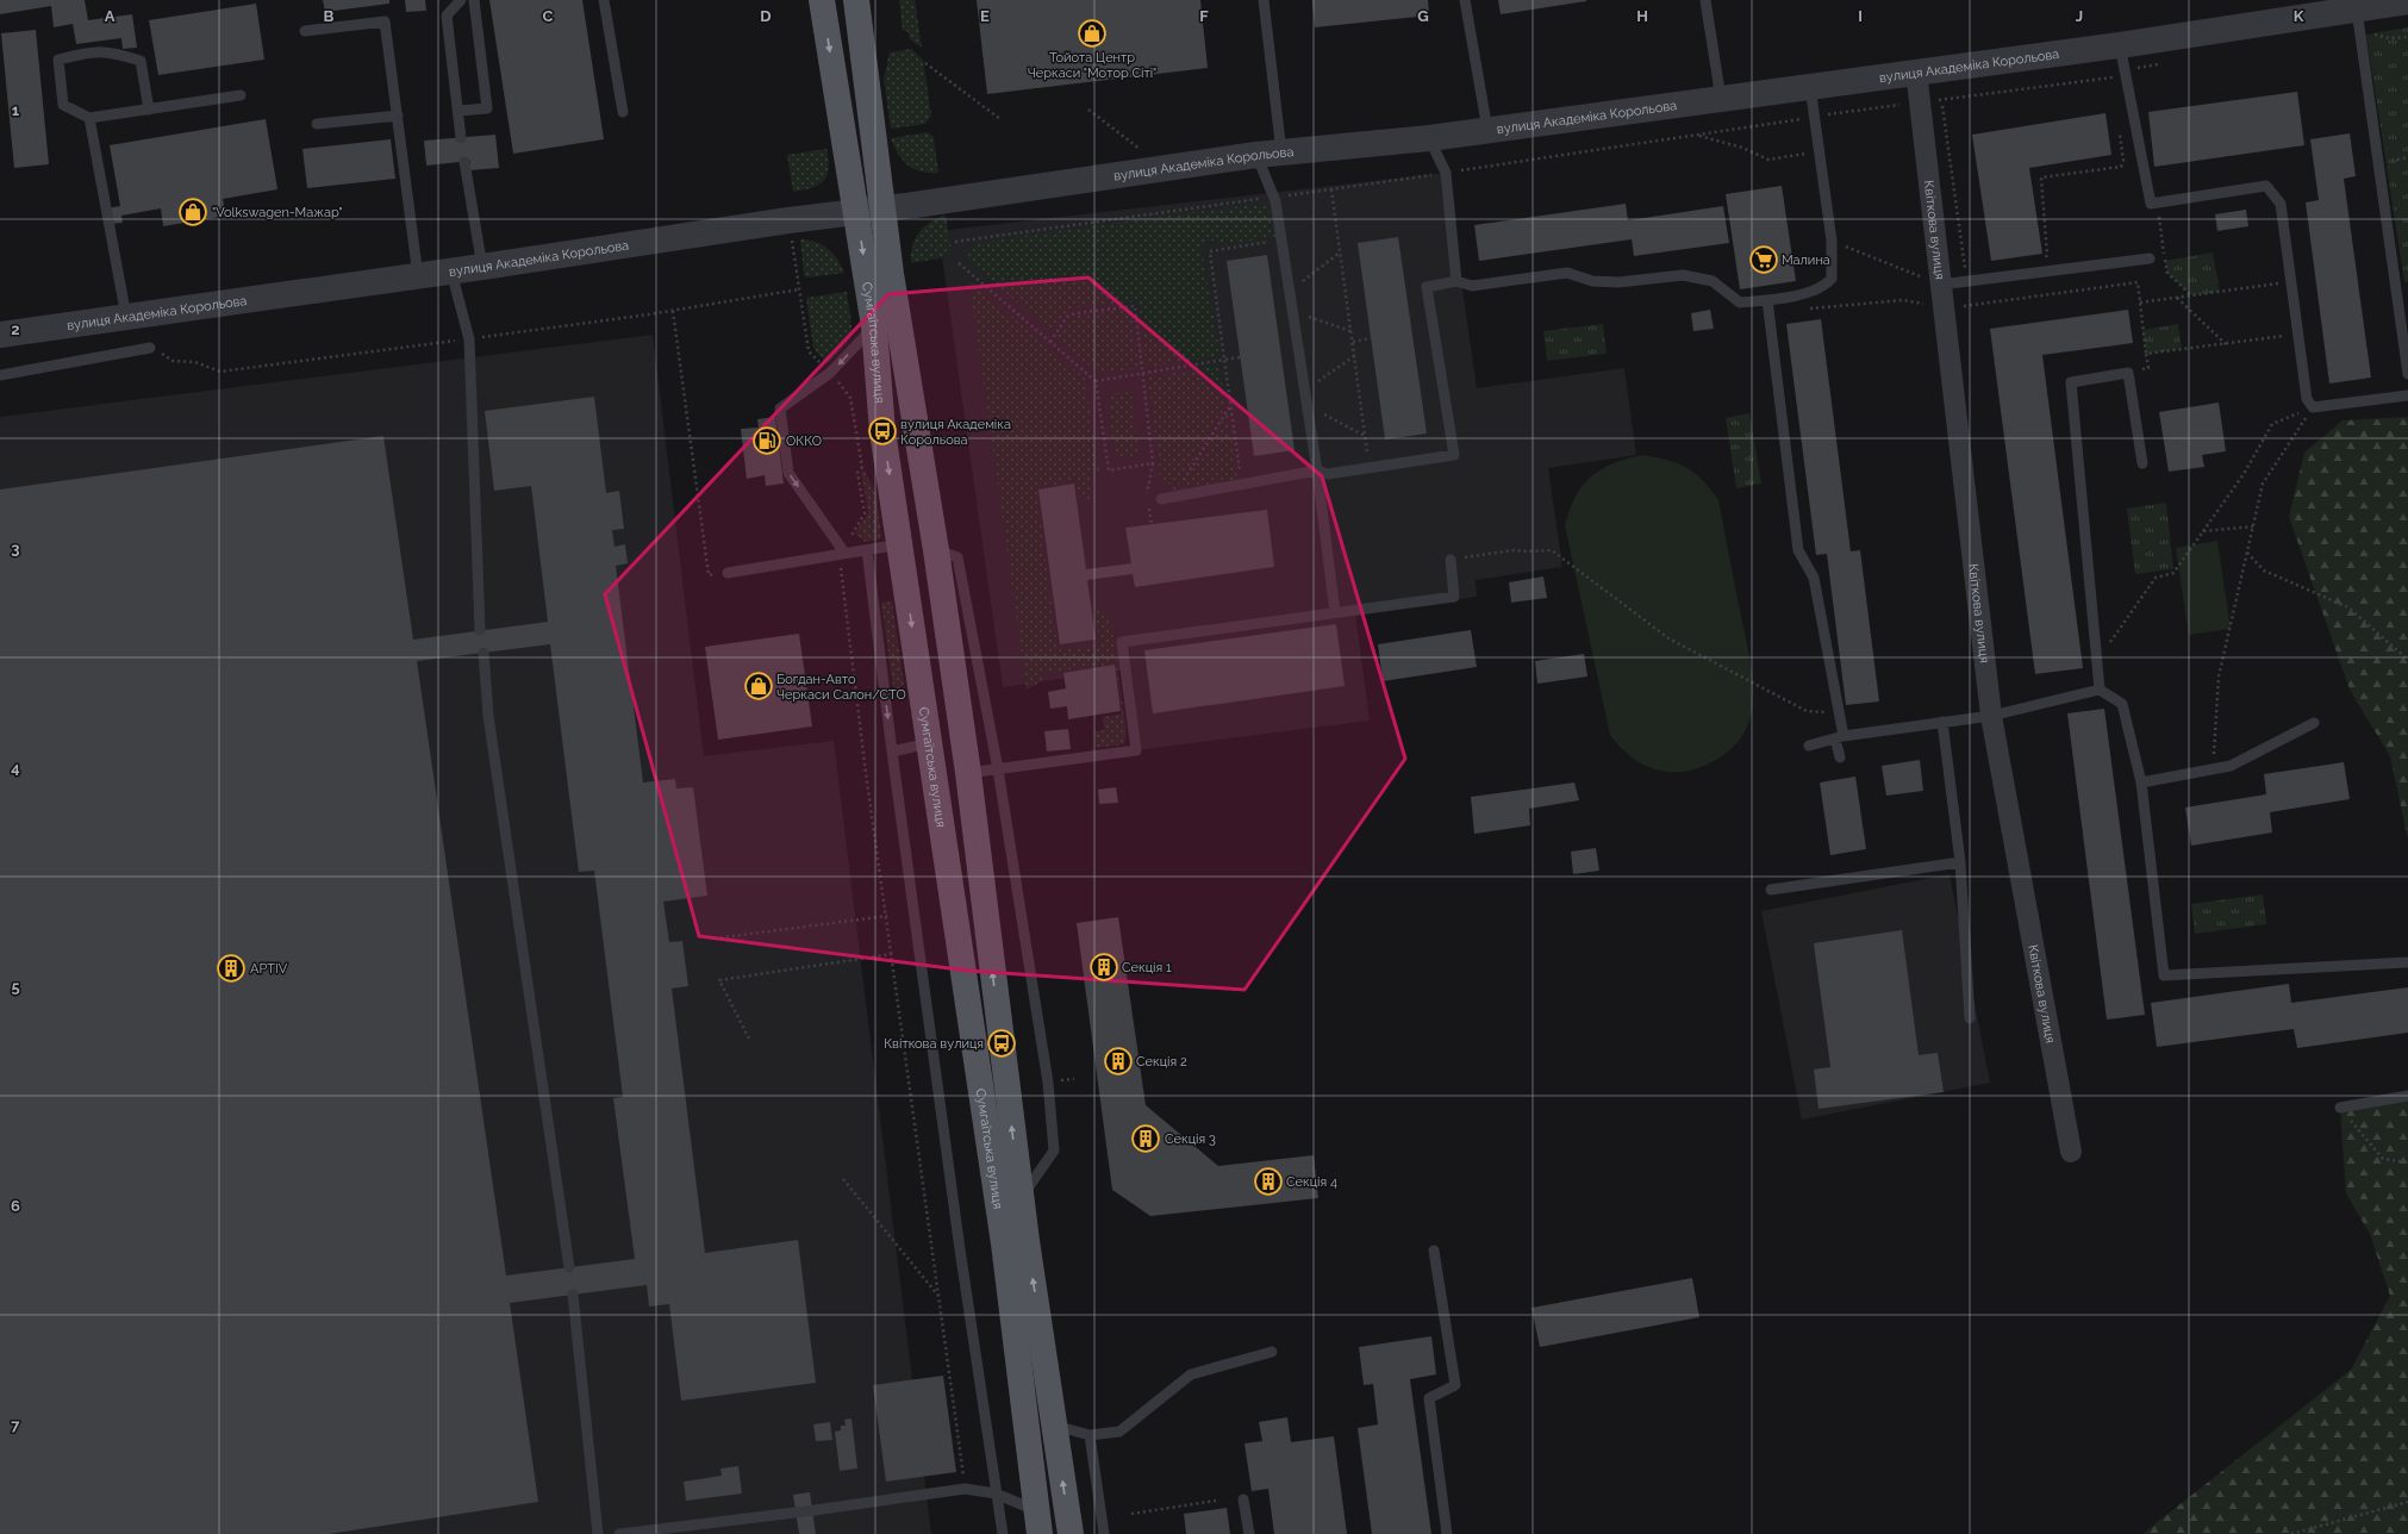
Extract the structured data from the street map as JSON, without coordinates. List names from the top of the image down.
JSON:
{
  "streets": {
    "main road": ["Сумгаїтська вулиця"],
    "street": ["вулиця Академіка Корольова", "Квіткова вулиця"]
  },
  "crossings": [
    ["вулиця Академіка Корольова", "Квіткова вулиця"],
    ["вулиця Академіка Корольова", "Сумгаїтська вулиця"]
  ],
  "places": {
    "shop": ["Тойота Центр Черкаси \"Мотор Сіті\"", "\"Volkswagen-Мажар\"", "Богдан-Авто Черкаси Салон/СТО"],
    "supermarket": ["Малина"],
    "bus stop": ["вулиця Академіка Корольова", "Квіткова вулиця"],
    "fuel station": ["ОККО"],
    "building": [
      "Секція 1",
      "APTIV",
      "Секція 2",
      "Секція 3",
      "Секція 4"
    ]
  },
  "grid": {
    "columns": [
      "A",
      "B",
      "C",
      "D",
      "E",
      "F",
      "G",
      "H",
      "I",
      "J",
      "K"
    ],
    "rows": [
      "1",
      "2",
      "3",
      "4",
      "5",
      "6",
      "7"
    ]
  }
}
